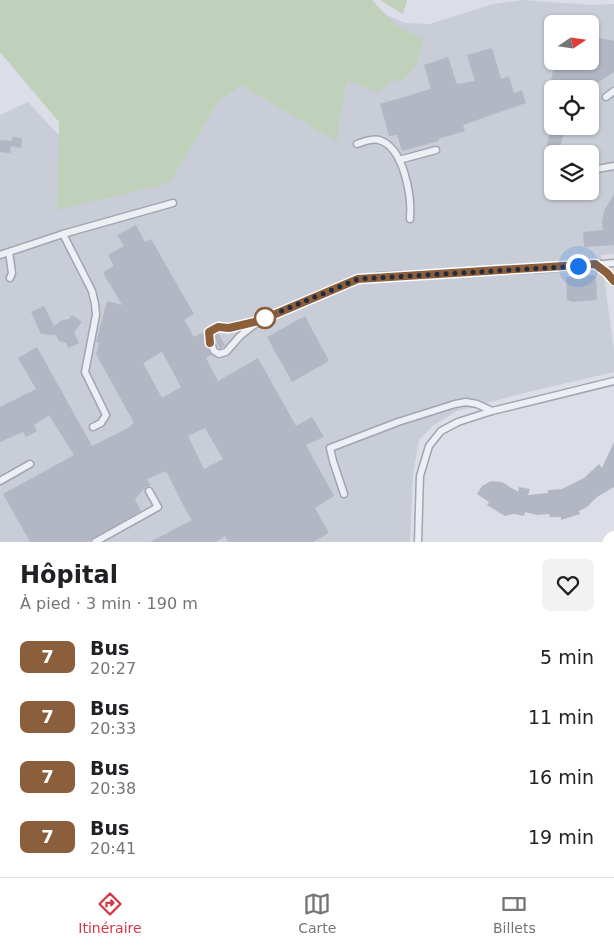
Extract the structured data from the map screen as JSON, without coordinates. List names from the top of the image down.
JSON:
{
  "lines": ["bus line 7"],
  "north": "right",
  "page": {
    "heading": ["Hôpital", "À pied · 3 min · 190 m"],
    "list": [
      {
        "mark": "7",
        "name": "Bus",
        "note": "20:27",
        "value": "5 min"
      },
      {
        "mark": "7",
        "name": "Bus",
        "note": "20:33",
        "value": "11 min"
      },
      {
        "mark": "7",
        "name": "Bus",
        "note": "20:38",
        "value": "16 min"
      },
      {
        "mark": "7",
        "name": "Bus",
        "note": "20:41",
        "value": "19 min"
      }
    ],
    "tabs": ["Itinéraire", "Carte", "Billets"]
  }
}
